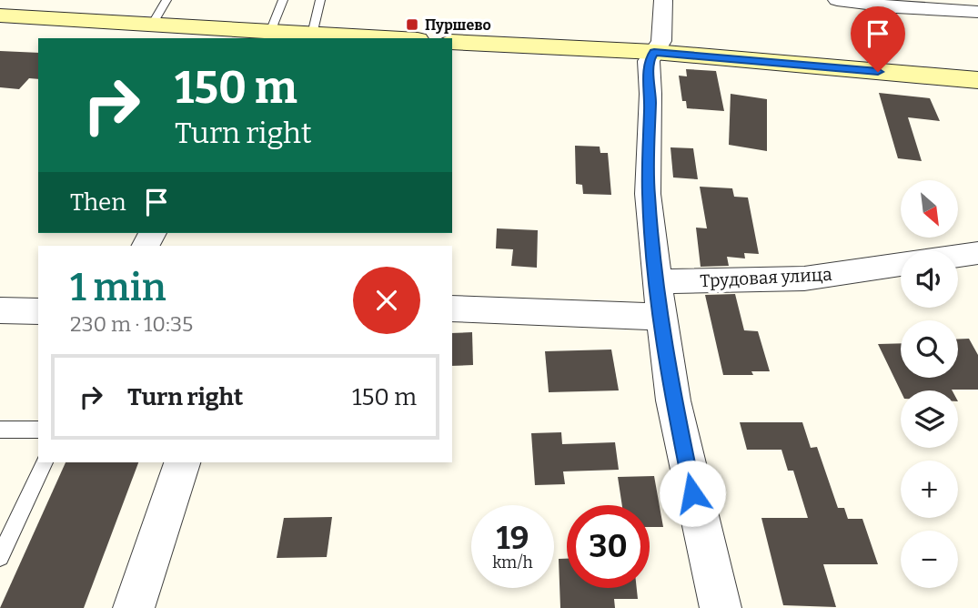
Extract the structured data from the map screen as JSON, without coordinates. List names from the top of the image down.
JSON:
{
  "streets": {
    "street": ["Трудовая улица"]
  },
  "places": {
    "transit": ["Пуршево"]
  },
  "north": "bottom right",
  "page": {
    "turn": ["150 m", "Turn right"],
    "then": "Then",
    "map_buttons": ["+", "−"],
    "heading": ["1 min", "230 m · 10:35"],
    "list": [
      {
        "name": "Turn right",
        "value": "150 m"
      }
    ],
    "speed": "19 km/h",
    "limit": "30"
  }
}
